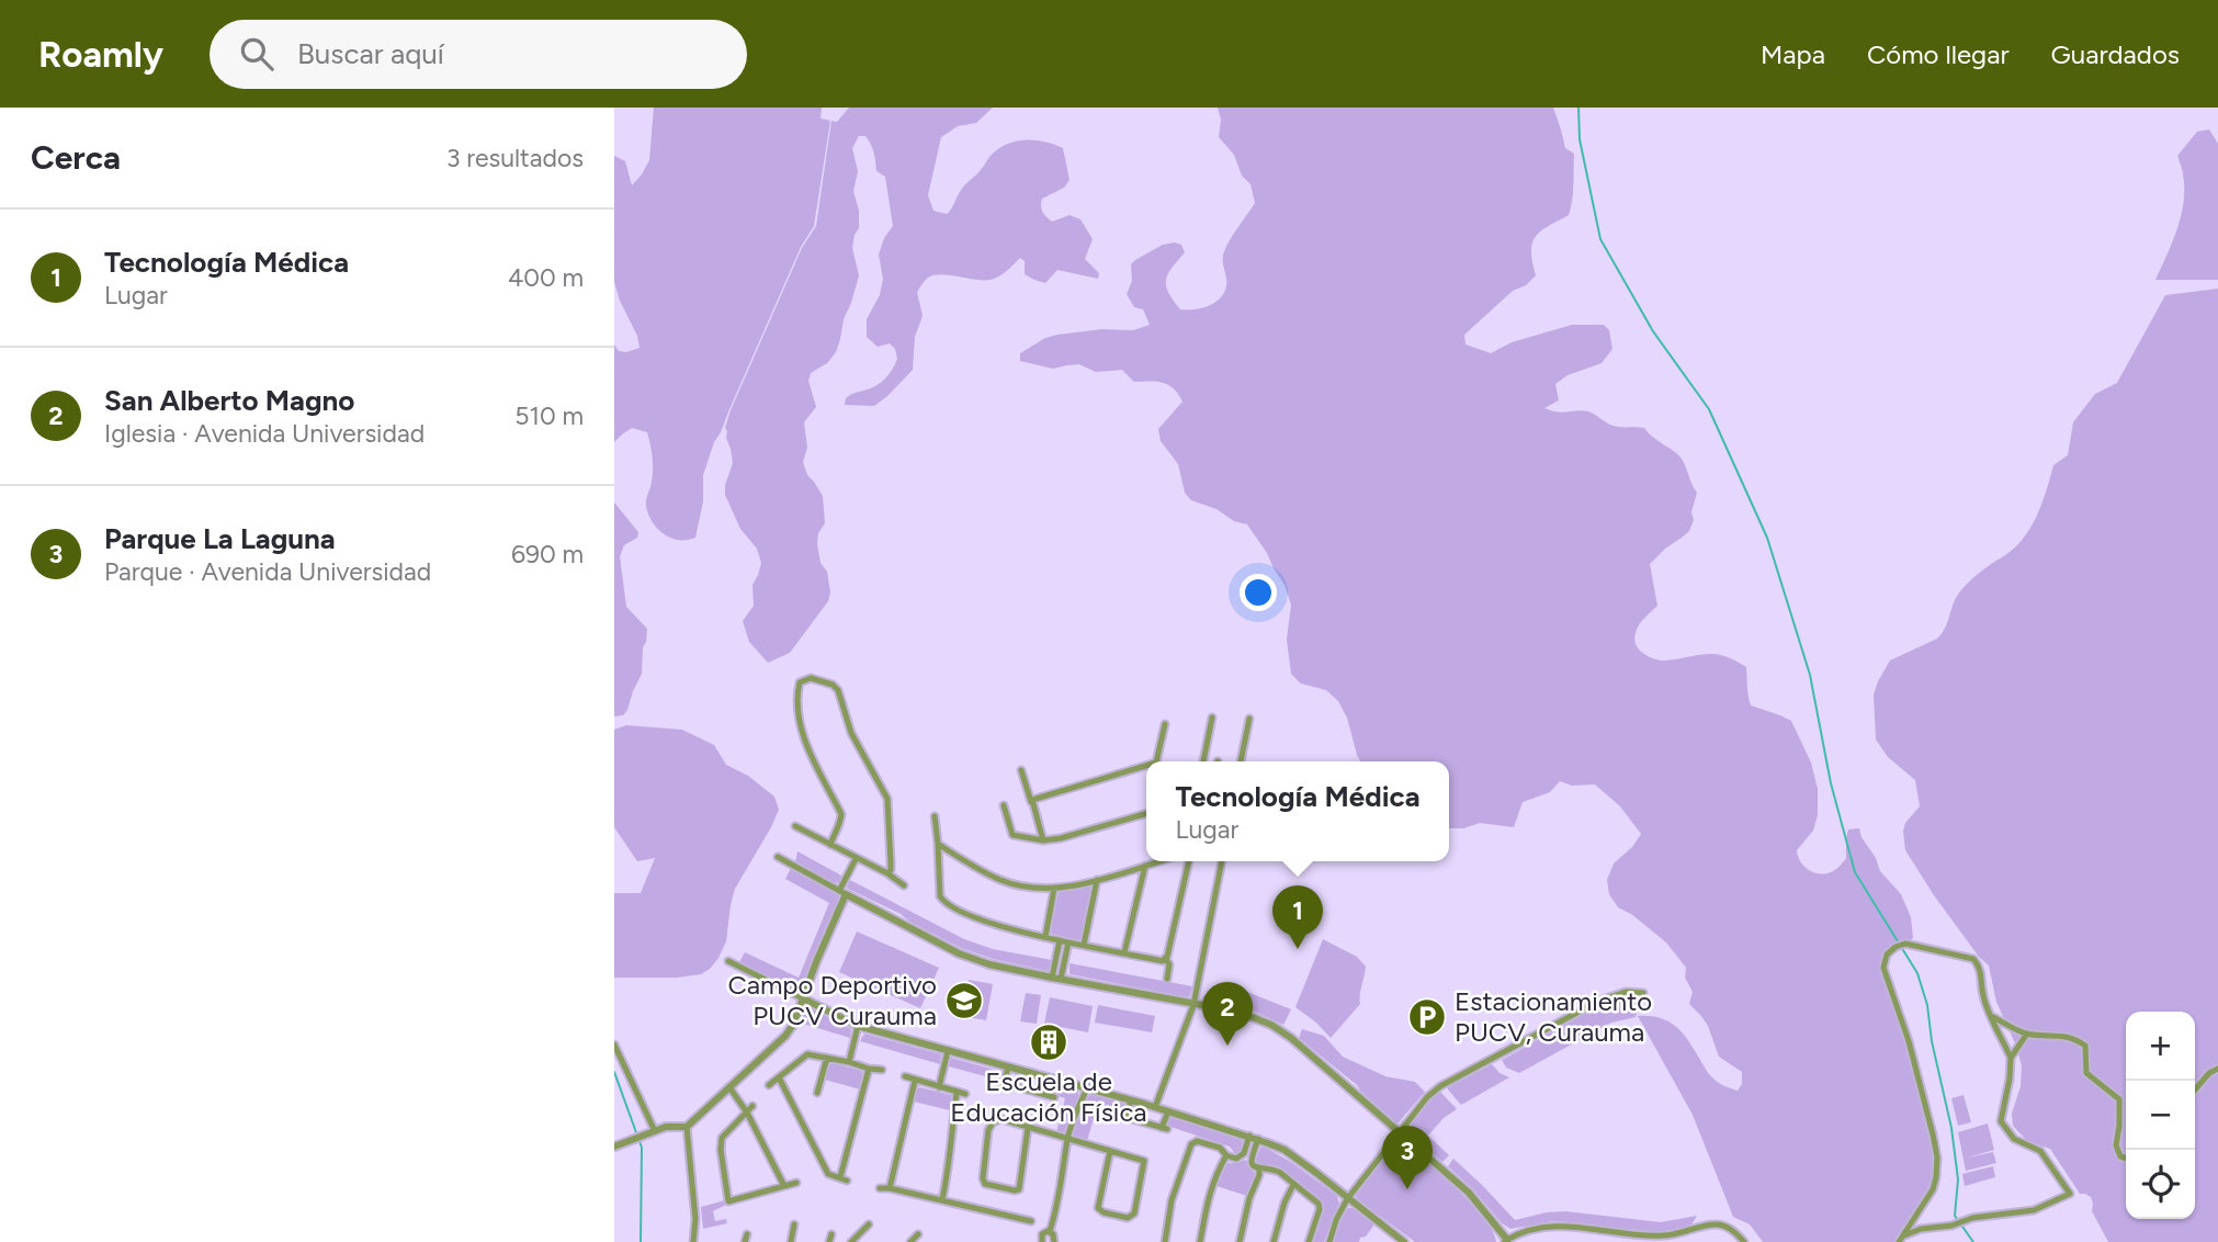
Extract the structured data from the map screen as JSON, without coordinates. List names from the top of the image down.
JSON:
{
  "places": {
    "school or university": ["Campo Deportivo PUCV Curauma"],
    "parking": ["Estacionamiento PUCV, Curauma"],
    "building": ["Escuela de Educación Física"]
  },
  "page": {
    "header": "Roamly",
    "search": "Buscar aquí",
    "nav": ["Mapa", "Cómo llegar", "Guardados"],
    "heading": ["Cerca", "3 resultados"],
    "list": [
      {
        "mark": "1",
        "name": "Tecnología Médica",
        "note": "Lugar",
        "value": "400 m"
      },
      {
        "mark": "2",
        "name": "San Alberto Magno",
        "note": "Iglesia · Avenida Universidad",
        "value": "510 m"
      },
      {
        "mark": "3",
        "name": "Parque La Laguna",
        "note": "Parque · Avenida Universidad",
        "value": "690 m"
      }
    ],
    "popup": ["Tecnología Médica", "Lugar"],
    "pins": ["1", "2", "3"],
    "map_buttons": ["+", "−"]
  }
}
